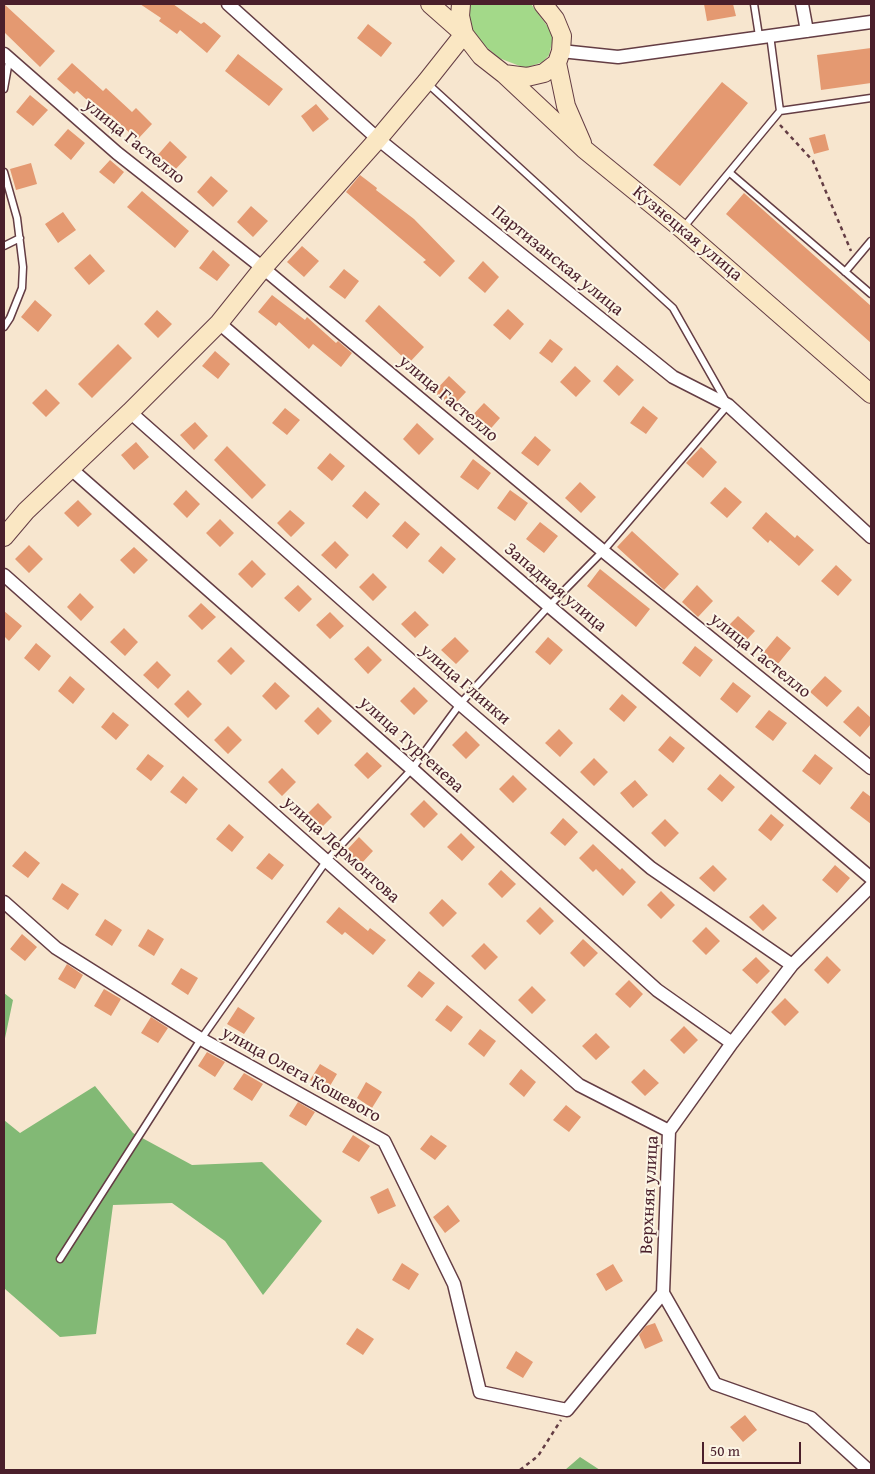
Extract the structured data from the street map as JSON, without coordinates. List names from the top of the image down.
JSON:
{
  "streets": {
    "main road": ["Кузнецкая улица"],
    "street": [
      "улица Гастелло",
      "Партизанская улица",
      "Западная улица",
      "улица Глинки",
      "улица Тургенева",
      "улица Лермонтова",
      "улица Олега Кошевого",
      "Верхняя улица"
    ]
  },
  "crossings": [
    ["улица Глинки", "Верхняя улица"],
    ["улица Тургенева", "Верхняя улица"],
    ["улица Лермонтова", "Верхняя улица"]
  ],
  "scale_bar": "50 m"
}
